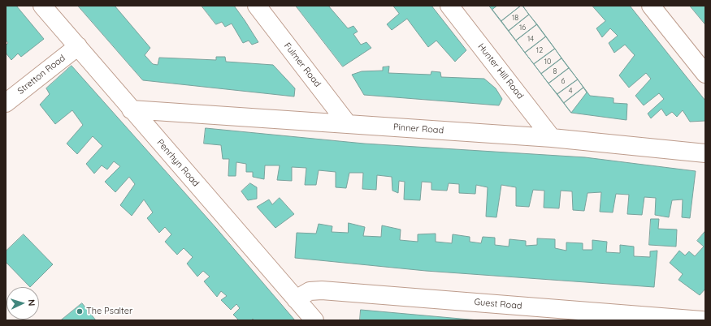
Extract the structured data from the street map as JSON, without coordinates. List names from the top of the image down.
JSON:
{
  "streets": {
    "street": [
      "Fulmer Road",
      "Hunter Hill Road",
      "Stretton Road",
      "Pinner Road",
      "Penrhyn Road",
      "Guest Road"
    ]
  },
  "crossings": [
    ["Fulmer Road", "Pinner Road"],
    ["Hunter Hill Road", "Pinner Road"],
    ["Stretton Road", "Penrhyn Road"],
    ["Pinner Road", "Penrhyn Road"],
    ["Penrhyn Road", "Guest Road"]
  ],
  "places": ["The Psalter"],
  "house_numbers": [
    "18",
    "16",
    "14",
    "12",
    "10",
    "8",
    "6",
    "4"
  ],
  "north": "right"
}
